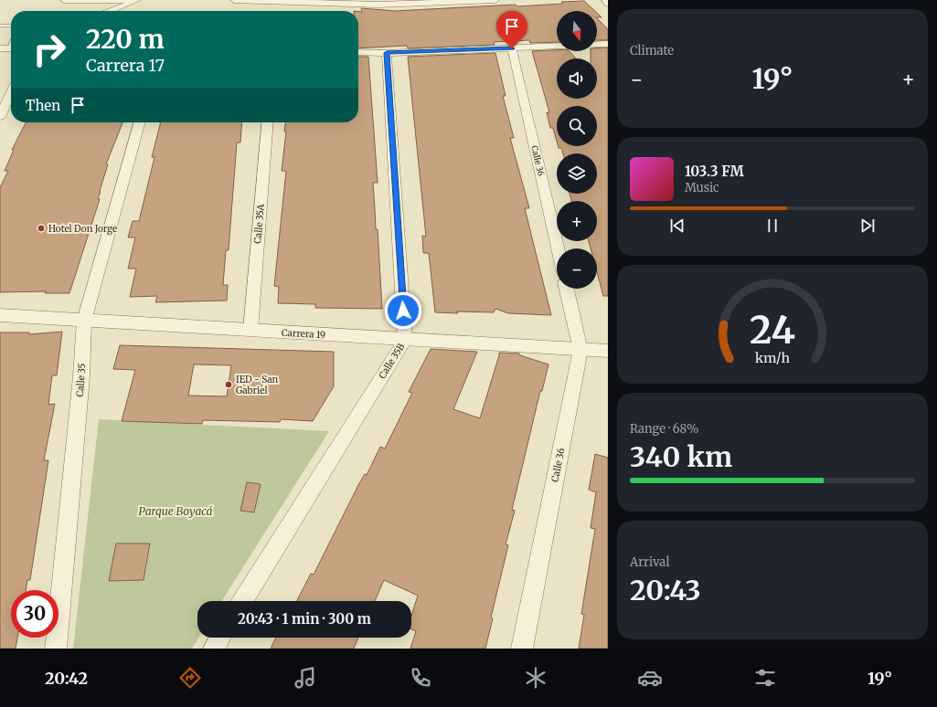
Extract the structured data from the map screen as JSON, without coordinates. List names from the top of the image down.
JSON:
{
  "streets": {
    "street": [
      "Calle 36",
      "Calle 35A",
      "Carrera 19",
      "Calle 35B",
      "Calle 35"
    ]
  },
  "crossings": [
    ["Calle 36", "Carrera 19"],
    ["Calle 35A", "Carrera 19"],
    ["Carrera 19", "Calle 35B"],
    ["Carrera 19", "Calle 35"]
  ],
  "parks": ["Parque Boyacá"],
  "places": ["Hotel Don Jorge", "IED - San Gabriel"],
  "north": "bottom",
  "page": {
    "tile": [
      "Climate",
      ["Range · 68%", "340 km"],
      ["Arrival", "20:43"]
    ],
    "map_buttons": ["+", "−"],
    "turn": ["220 m", "Carrera 17"],
    "heat": ["−", "19°", "+"],
    "then": "Then",
    "song": ["103.3 FM", "Music"],
    "limit": "30",
    "trip": "20:43 · 1 min · 300 m",
    "tabs": ["20:42", "19°"],
    "gauge": ["24", "km/h"]
  }
}
